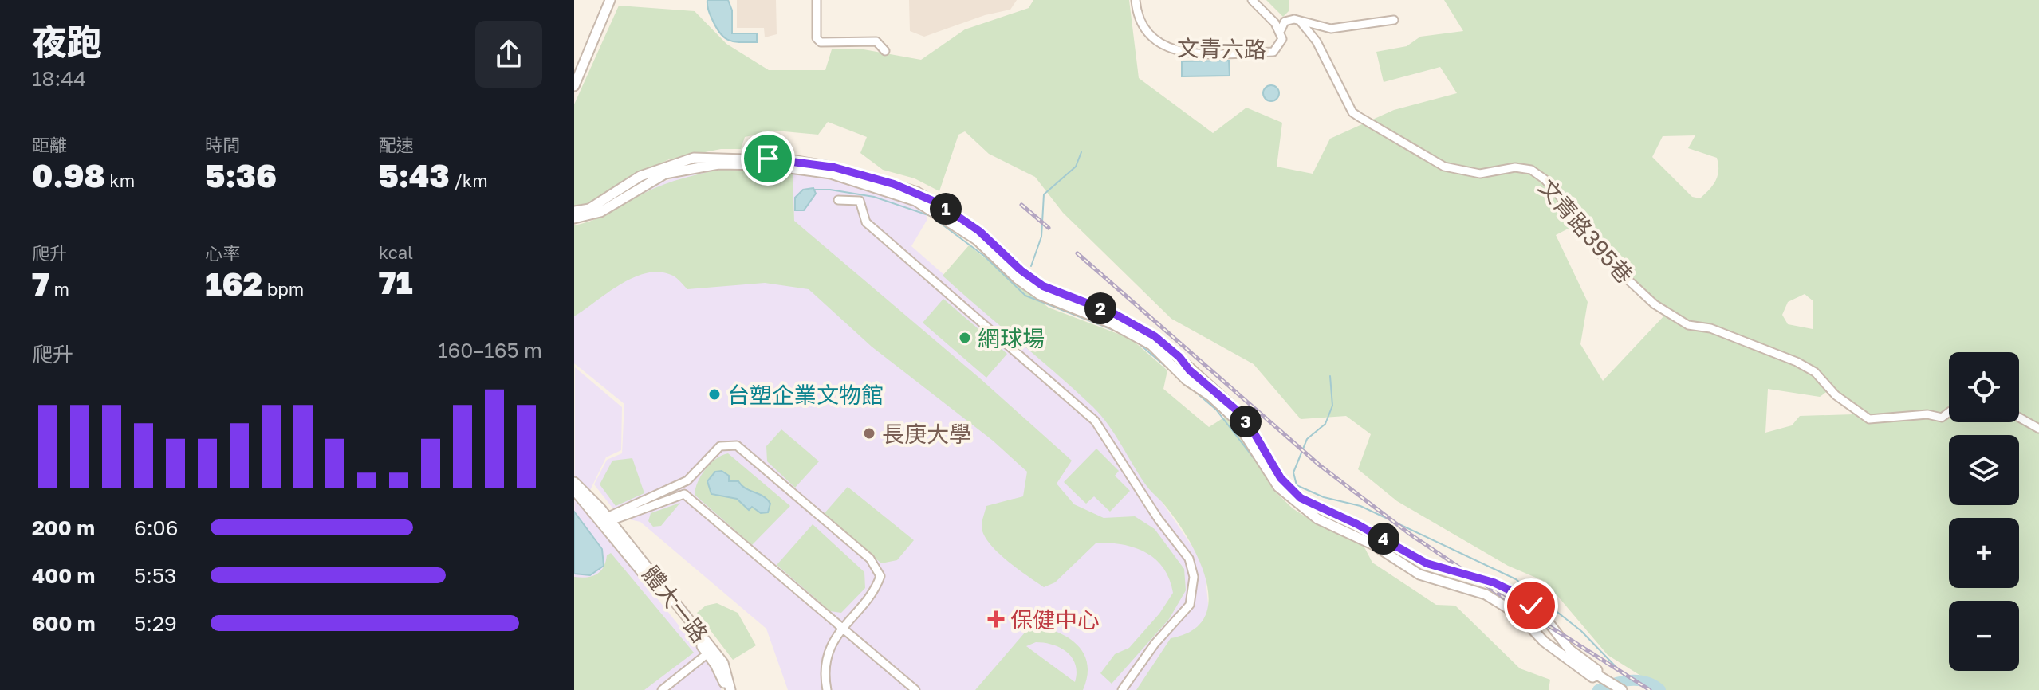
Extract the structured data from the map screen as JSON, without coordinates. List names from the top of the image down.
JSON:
{
  "streets": {
    "street": ["文青六路", "文青路395巷", "體大一路"]
  },
  "places": {
    "other": ["網球場", "台塑企業文物館", "長庚大學"],
    "health": ["保健中心"]
  },
  "page": {
    "heading": ["夜跑", "18:44"],
    "stats": [
      ["距離", "0.98 km"],
      ["時間", "5:36"],
      ["配速", "5:43 /km"],
      ["爬升", "7 m"],
      ["心率", "162 bpm"],
      ["kcal", "71"]
    ],
    "pins": [
      "1",
      "2",
      "3",
      "4"
    ],
    "chart": ["爬升", "160–165 m"],
    "map_buttons": ["+", "−"],
    "list": [
      {
        "name": "200 m",
        "note": "6:06"
      },
      {
        "name": "400 m",
        "note": "5:53"
      },
      {
        "name": "600 m",
        "note": "5:29"
      }
    ]
  }
}
